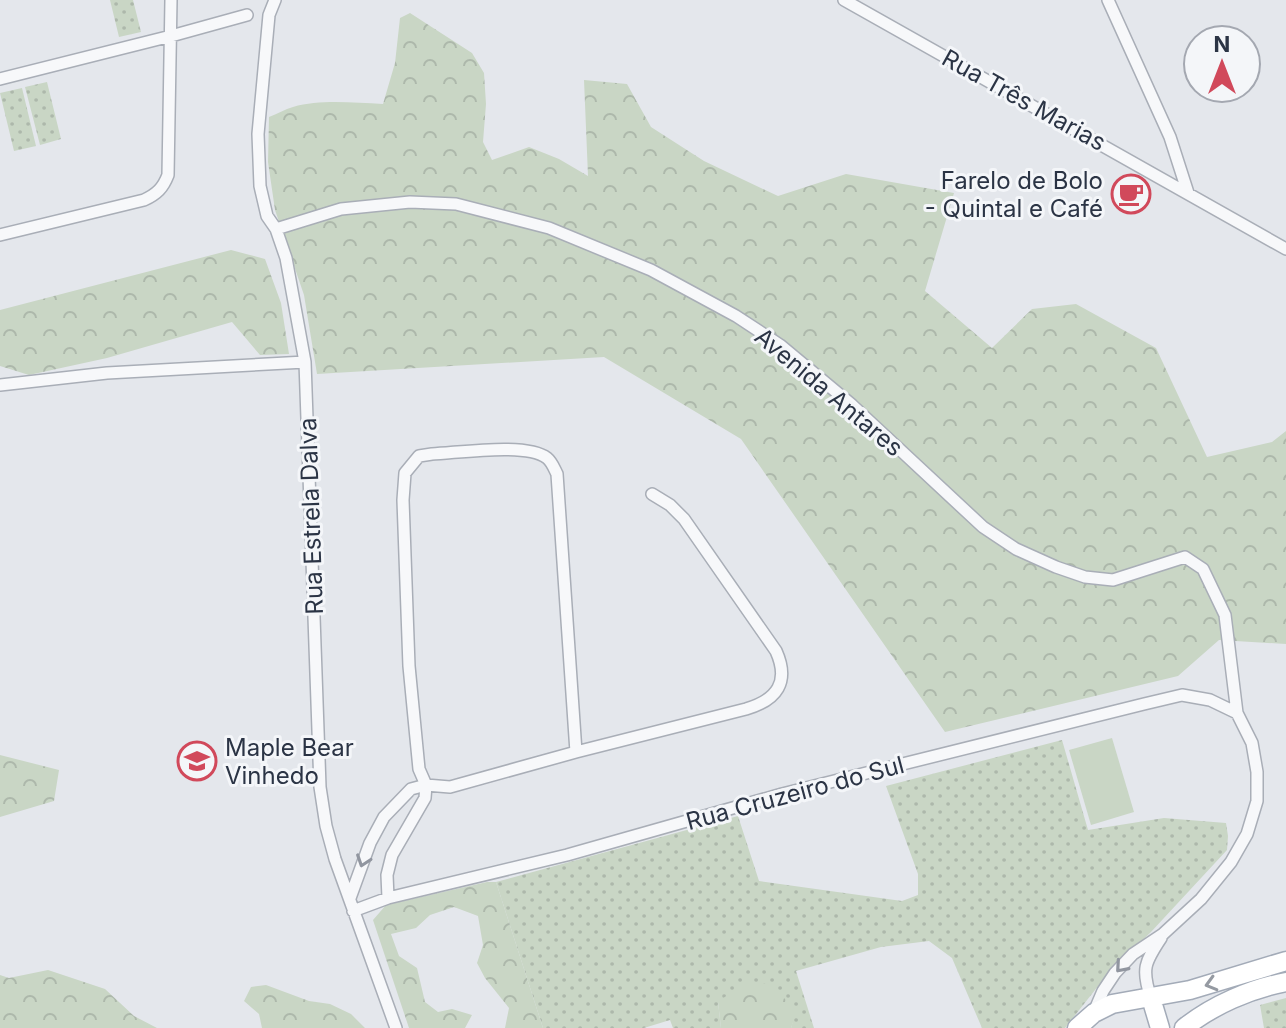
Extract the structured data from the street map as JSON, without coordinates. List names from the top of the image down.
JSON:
{
  "streets": {
    "street": [
      "Rua Três Marias",
      "Avenida Antares",
      "Rua Estrela Dalva",
      "Rua Cruzeiro do Sul"
    ]
  },
  "crossings": [
    ["Avenida Antares", "Rua Estrela Dalva"],
    ["Avenida Antares", "Rua Cruzeiro do Sul"],
    ["Rua Estrela Dalva", "Rua Cruzeiro do Sul"]
  ],
  "places": {
    "cafe": ["Farelo de Bolo - Quintal e Café"],
    "school or university": ["Maple Bear Vinhedo"]
  },
  "north": "top"
}
